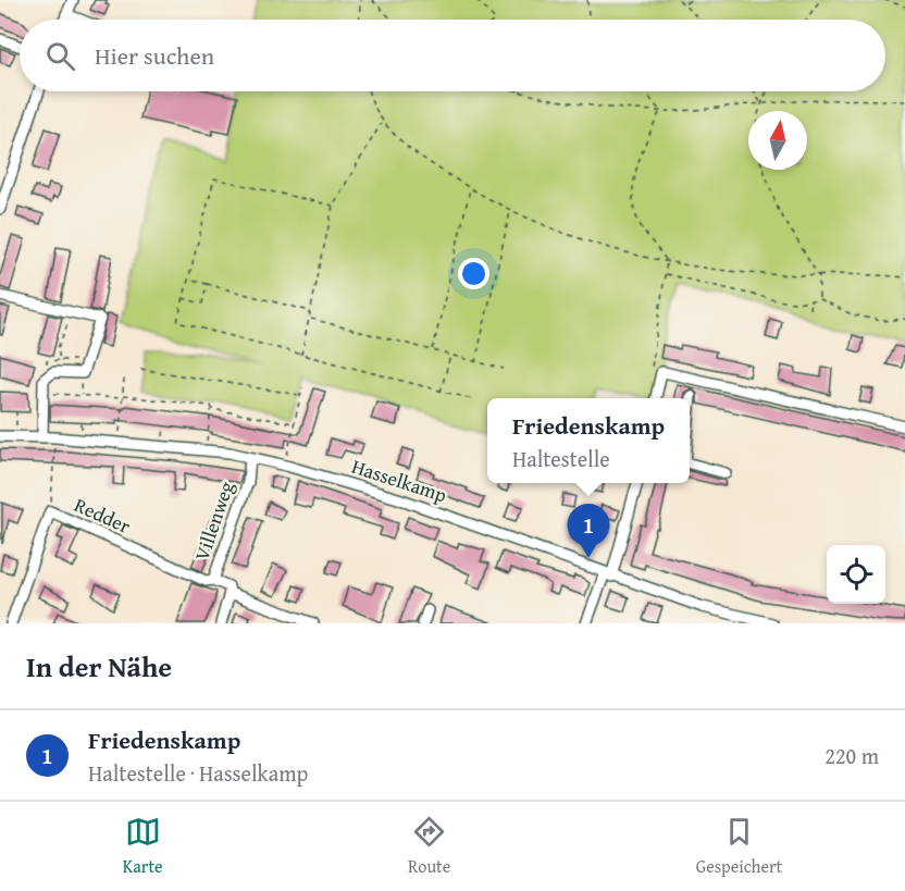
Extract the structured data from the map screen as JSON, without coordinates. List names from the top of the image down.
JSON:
{
  "streets": {
    "street": ["Hasselkamp", "Redder", "Villenweg"]
  },
  "crossings": [
    ["Hasselkamp", "Villenweg"],
    ["Redder", "Villenweg"]
  ],
  "north": "top",
  "page": {
    "search": "Hier suchen",
    "popup": ["Friedenskamp", "Haltestelle"],
    "pins": "1",
    "heading": "In der Nähe",
    "list": [
      {
        "mark": "1",
        "name": "Friedenskamp",
        "note": "Haltestelle · Hasselkamp",
        "value": "220 m"
      }
    ],
    "nav": ["Karte", "Route", "Gespeichert"]
  }
}
